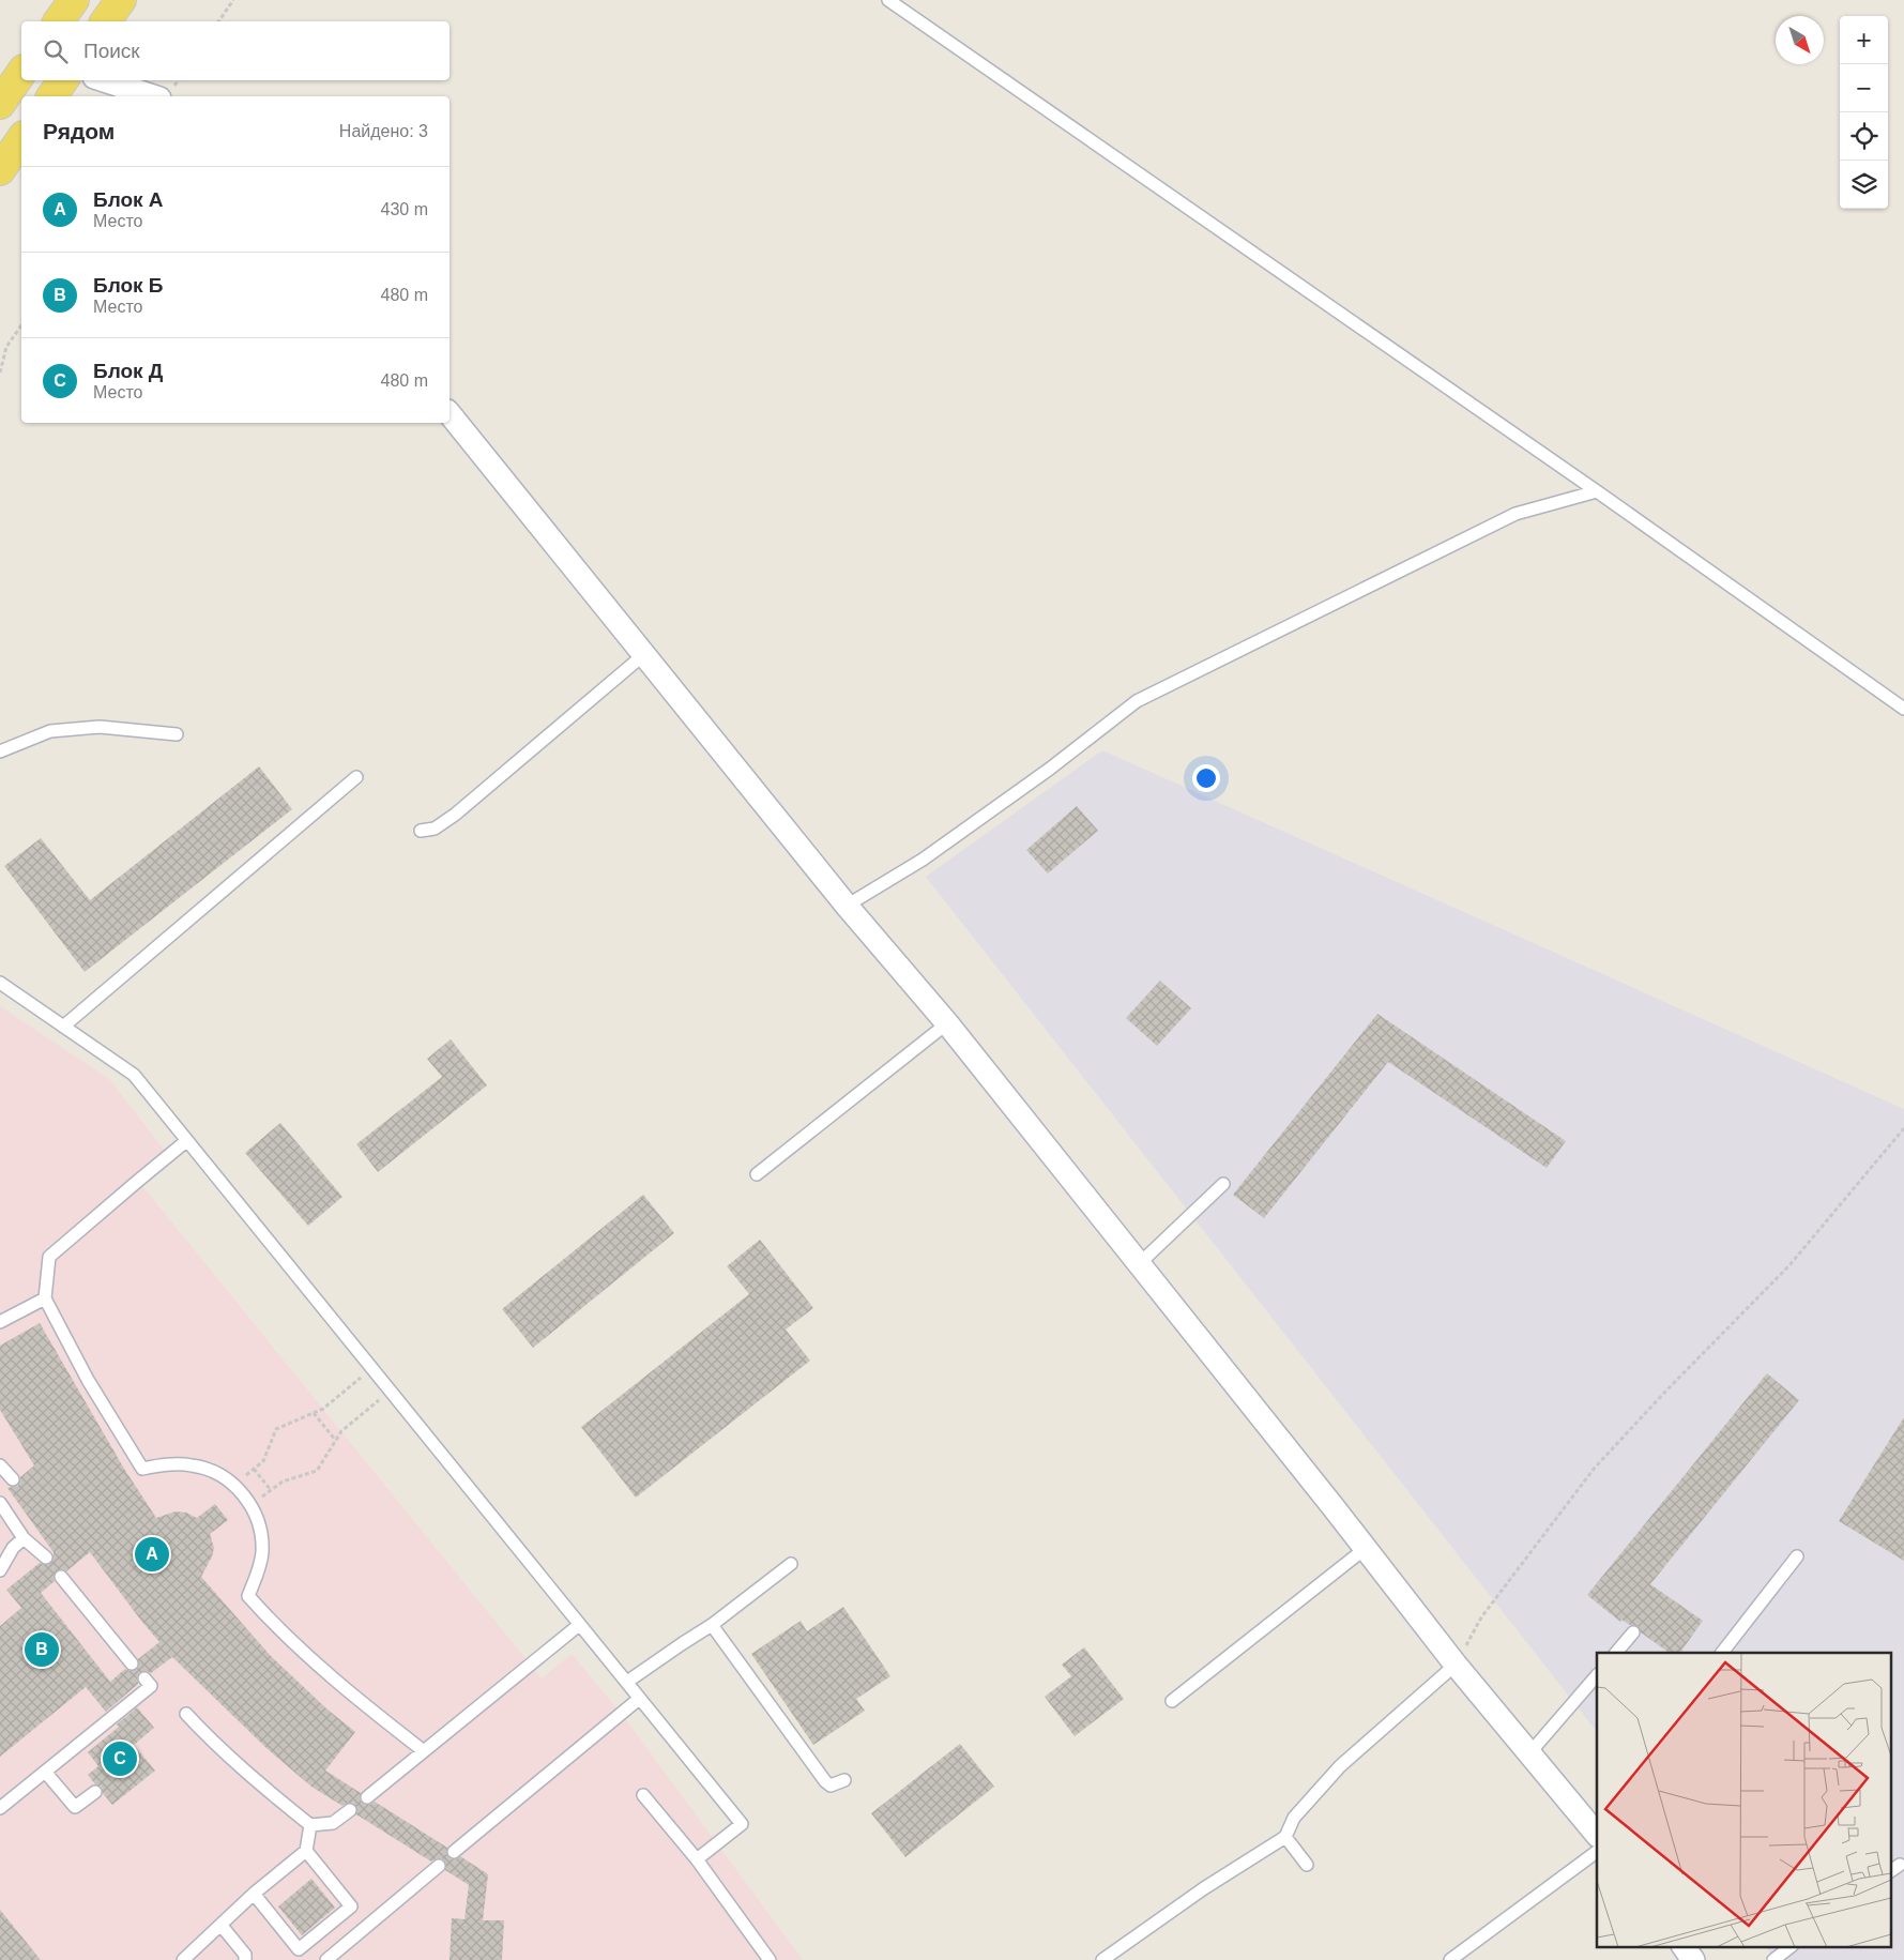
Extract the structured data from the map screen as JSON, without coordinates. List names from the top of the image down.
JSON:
{
  "north": "bottom right",
  "page": {
    "map_buttons": ["+", "−"],
    "search": "Поиск",
    "heading": ["Рядом", "Найдено: 3"],
    "list": [
      {
        "mark": "A",
        "name": "Блок А",
        "note": "Место",
        "value": "430 m"
      },
      {
        "mark": "B",
        "name": "Блок Б",
        "note": "Место",
        "value": "480 m"
      },
      {
        "mark": "C",
        "name": "Блок Д",
        "note": "Место",
        "value": "480 m"
      }
    ],
    "pins": ["A", "B", "C"]
  }
}
